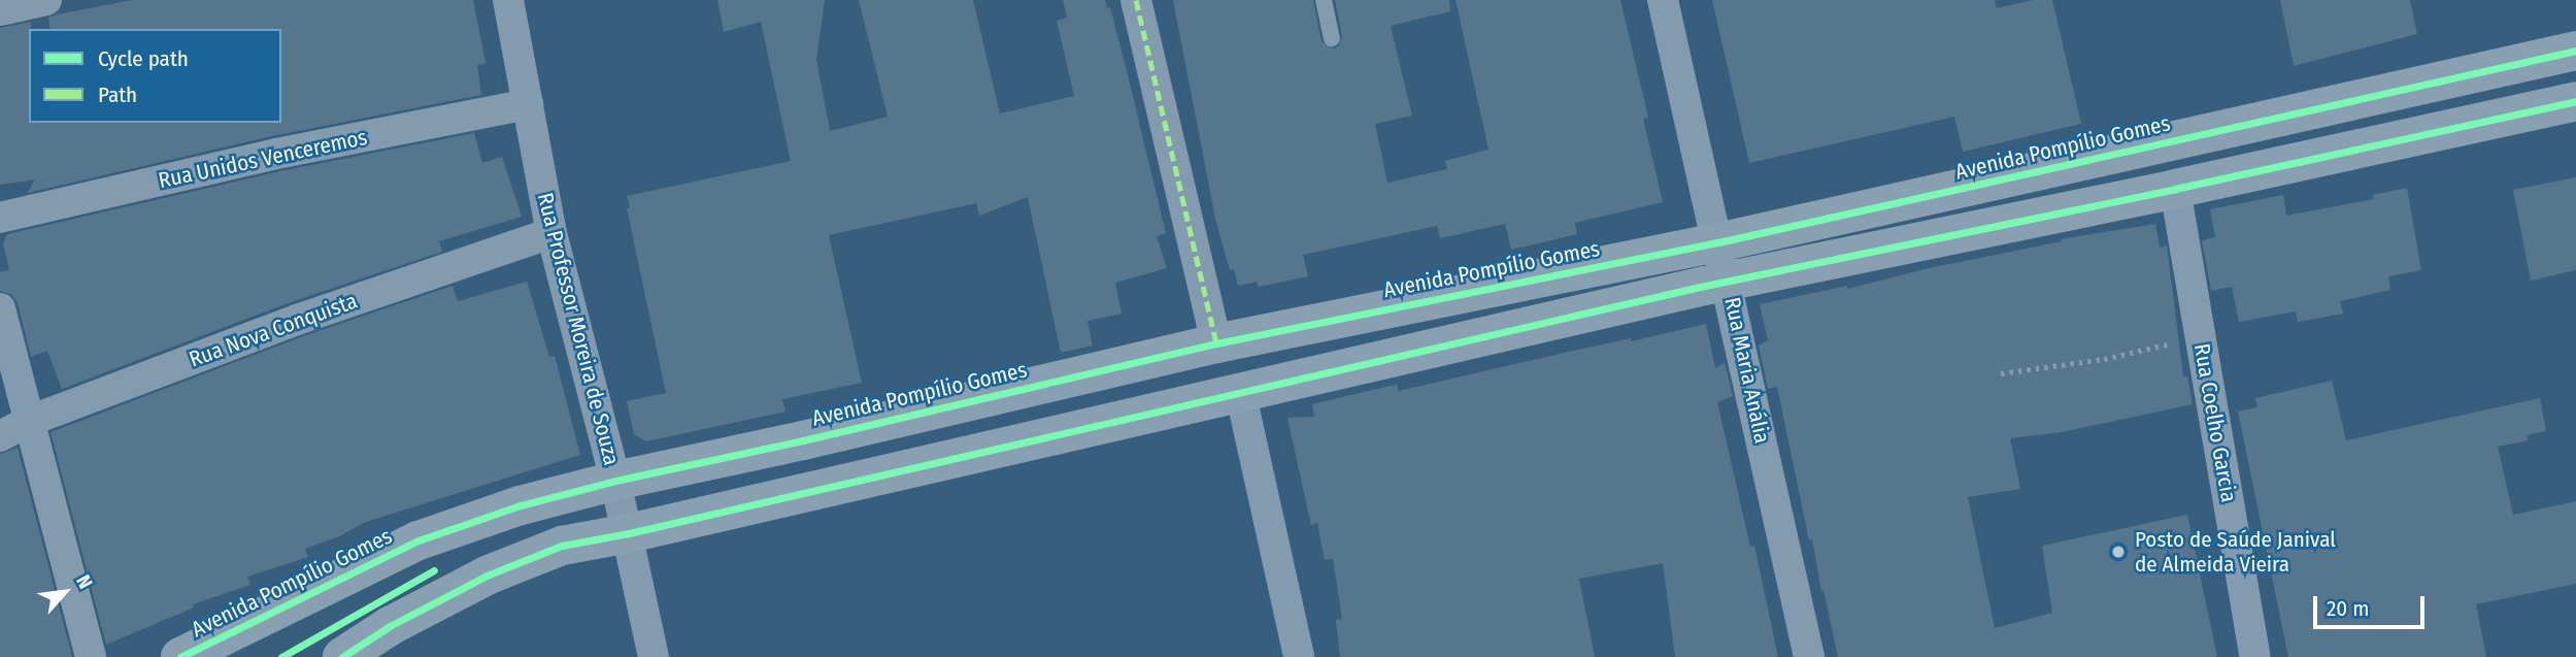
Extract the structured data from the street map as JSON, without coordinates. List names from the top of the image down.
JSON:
{
  "streets": {
    "main road": ["Avenida Pompílio Gomes"],
    "street": [
      "Rua Unidos Venceremos",
      "Rua Professor Moreira de Souza",
      "Rua Nova Conquista",
      "Rua Maria Anália",
      "Rua Coelho Garcia"
    ]
  },
  "crossings": [
    ["Avenida Pompílio Gomes", "Rua Professor Moreira de Souza"],
    ["Avenida Pompílio Gomes", "Rua Maria Anália"],
    ["Rua Unidos Venceremos", "Rua Professor Moreira de Souza"],
    ["Rua Professor Moreira de Souza", "Rua Nova Conquista"]
  ],
  "places": ["Posto de Saúde Janival de Almeida Vieira"],
  "legend": ["Cycle path", "Path"],
  "scale_bar": "20 m",
  "north": "top right"
}
